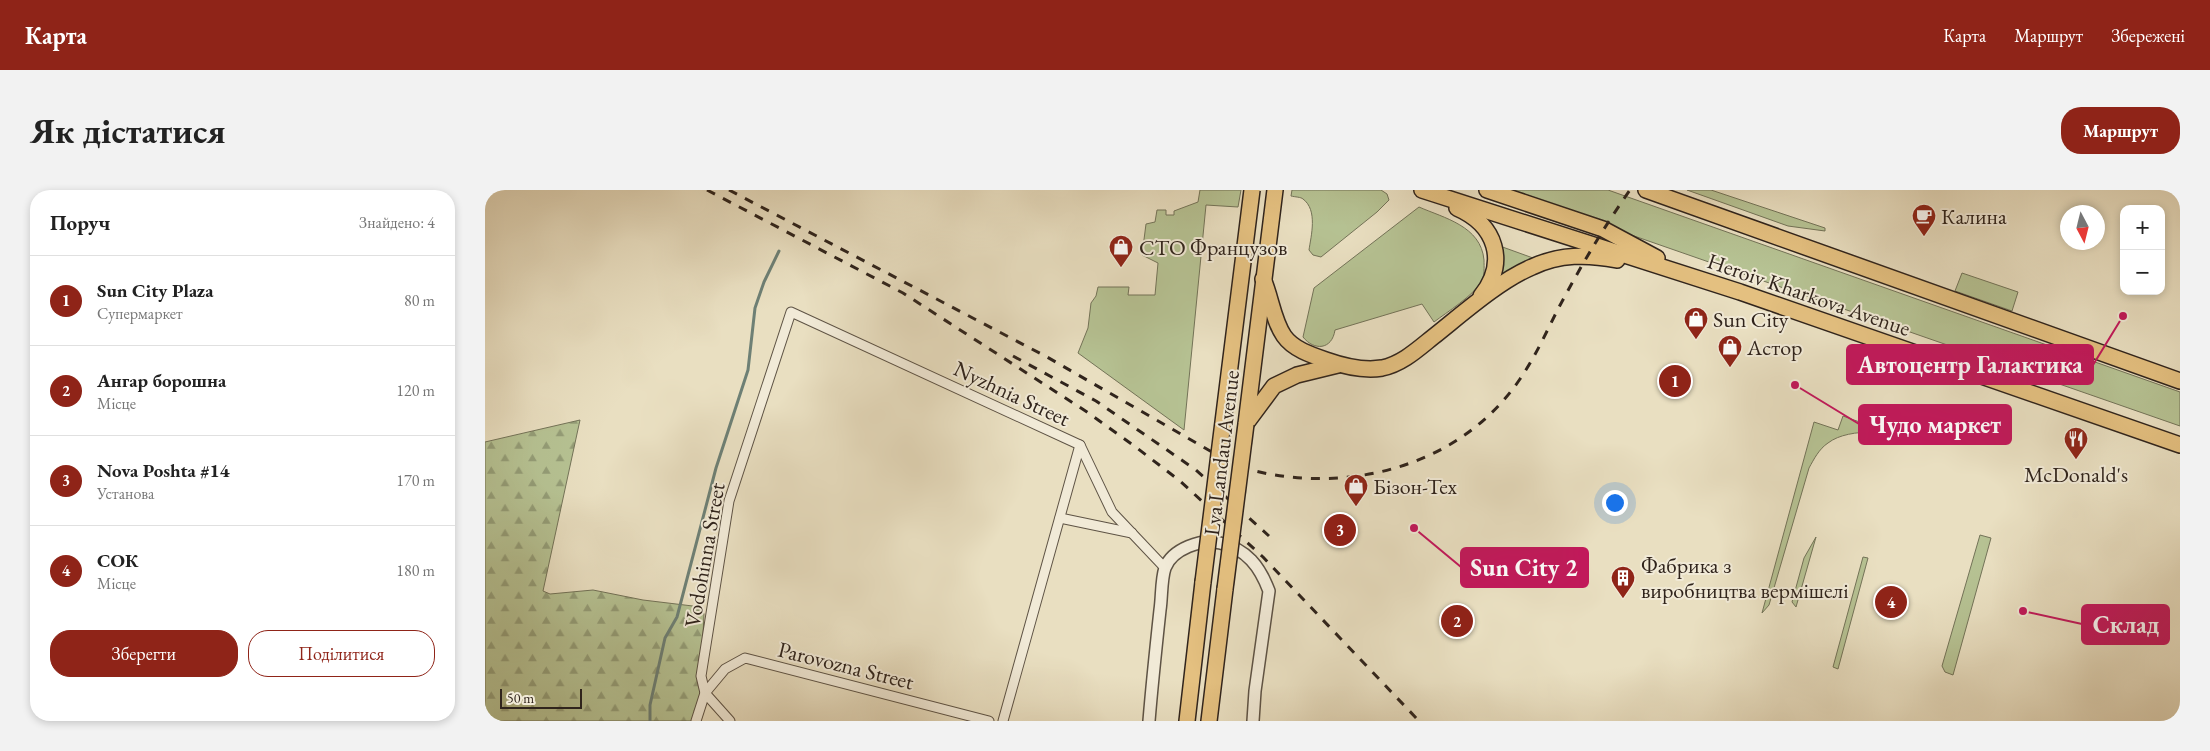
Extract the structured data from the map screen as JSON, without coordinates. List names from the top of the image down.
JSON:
{
  "streets": {
    "main road": ["Heroiv Kharkova Avenue", "Lva Landau Avenue"],
    "street": ["Nyzhnia Street", "Vodohinna Street", "Parovozna Street"]
  },
  "crossings": [
    ["Nyzhnia Street", "Vodohinna Street"],
    ["Vodohinna Street", "Parovozna Street"]
  ],
  "places": {
    "cafe": ["Калина"],
    "shop": [
      "СТО Французов",
      "Sun City",
      "Астор",
      "Бізон-Тех"
    ],
    "other": [
      "Автоцентр Галактика",
      "Чудо маркет",
      "Sun City 2",
      "Склад"
    ],
    "restaurant": ["McDonald's"],
    "building": ["Фабрика з виробництва вермішелі"]
  },
  "scale_bar": "50 m",
  "north": "bottom",
  "page": {
    "header": "Карта",
    "nav": ["Карта", "Маршрут", "Збережені"],
    "buttons": [
      "Маршрут",
      ["Зберегти", "Поділитися"]
    ],
    "title": "Як дістатися",
    "heading": ["Поруч", "Знайдено: 4"],
    "map_buttons": ["+", "−"],
    "list": [
      {
        "mark": "1",
        "name": "Sun City Plaza",
        "note": "Супермаркет",
        "value": "80 m"
      },
      {
        "mark": "2",
        "name": "Ангар борошна",
        "note": "Місце",
        "value": "120 m"
      },
      {
        "mark": "3",
        "name": "Nova Poshta #14",
        "note": "Установа",
        "value": "170 m"
      },
      {
        "mark": "4",
        "name": "СОК",
        "note": "Місце",
        "value": "180 m"
      }
    ],
    "pins": [
      "1",
      "3",
      "4",
      "2"
    ],
    "scale": "50 m"
  }
}
